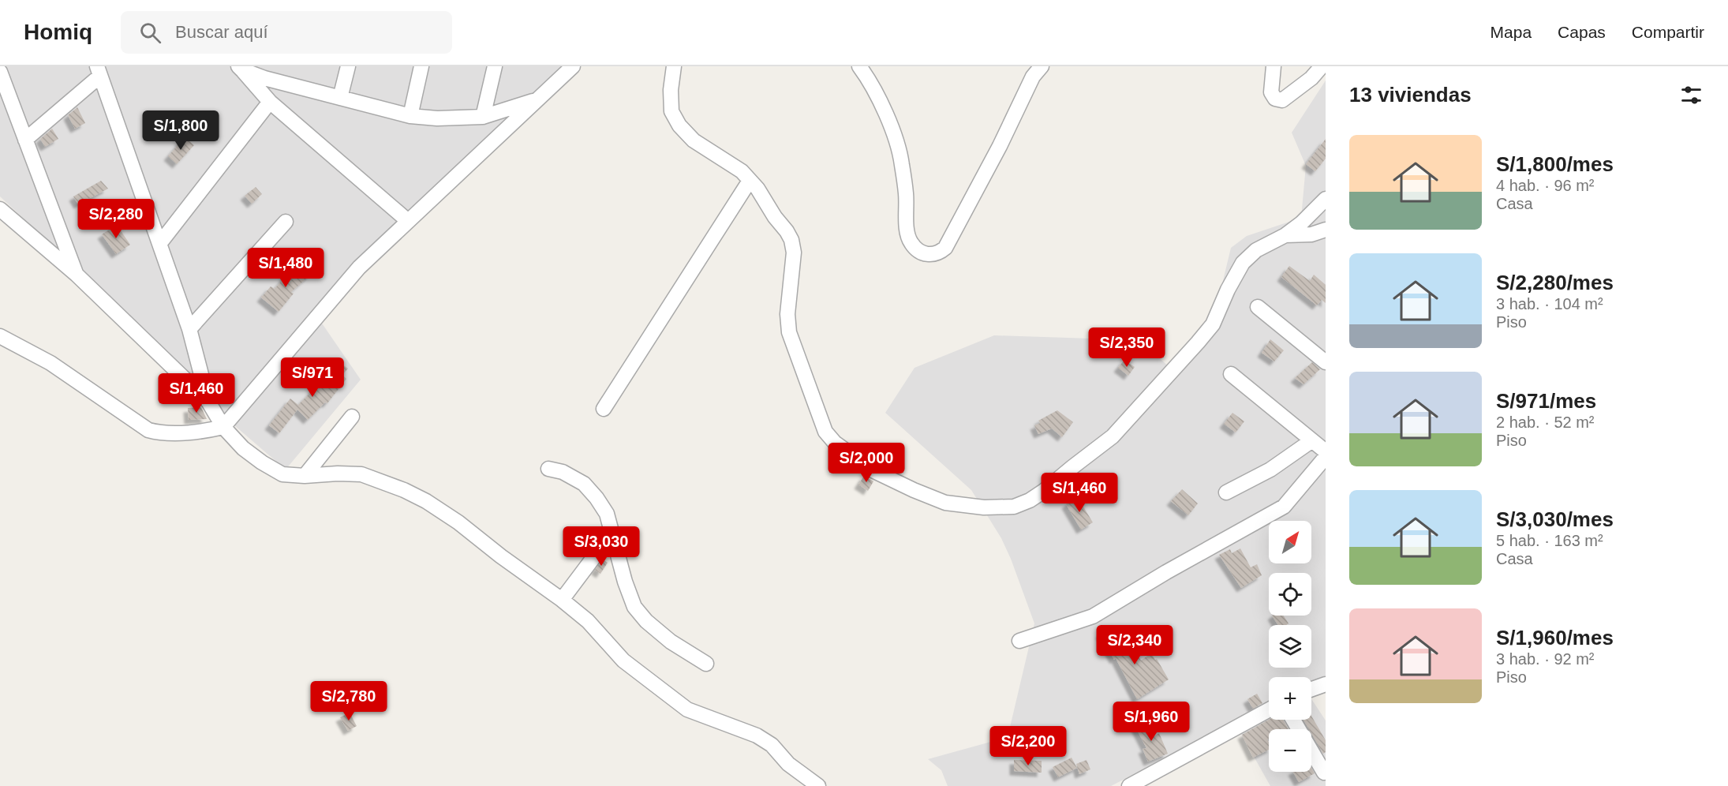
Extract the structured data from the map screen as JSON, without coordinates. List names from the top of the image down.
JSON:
{
  "north": "top right",
  "page": {
    "header": "Homiq",
    "search": "Buscar aquí",
    "nav": ["Mapa", "Capas", "Compartir"],
    "heading": "13 viviendas",
    "price": [
      "S/1,800",
      "S/2,280",
      "S/1,480",
      "S/2,350",
      "S/971",
      "S/1,460",
      "S/2,000",
      "S/1,460",
      "S/3,030",
      "S/2,340",
      "S/2,780",
      "S/1,960",
      "S/2,200"
    ],
    "list": [
      {
        "name": "S/1,800/mes",
        "note": "4 hab. · 96 m² · Casa"
      },
      {
        "name": "S/2,280/mes",
        "note": "3 hab. · 104 m² · Piso"
      },
      {
        "name": "S/971/mes",
        "note": "2 hab. · 52 m² · Piso"
      },
      {
        "name": "S/3,030/mes",
        "note": "5 hab. · 163 m² · Casa"
      },
      {
        "name": "S/1,960/mes",
        "note": "3 hab. · 92 m² · Piso"
      }
    ],
    "map_buttons": ["+", "−"]
  }
}
